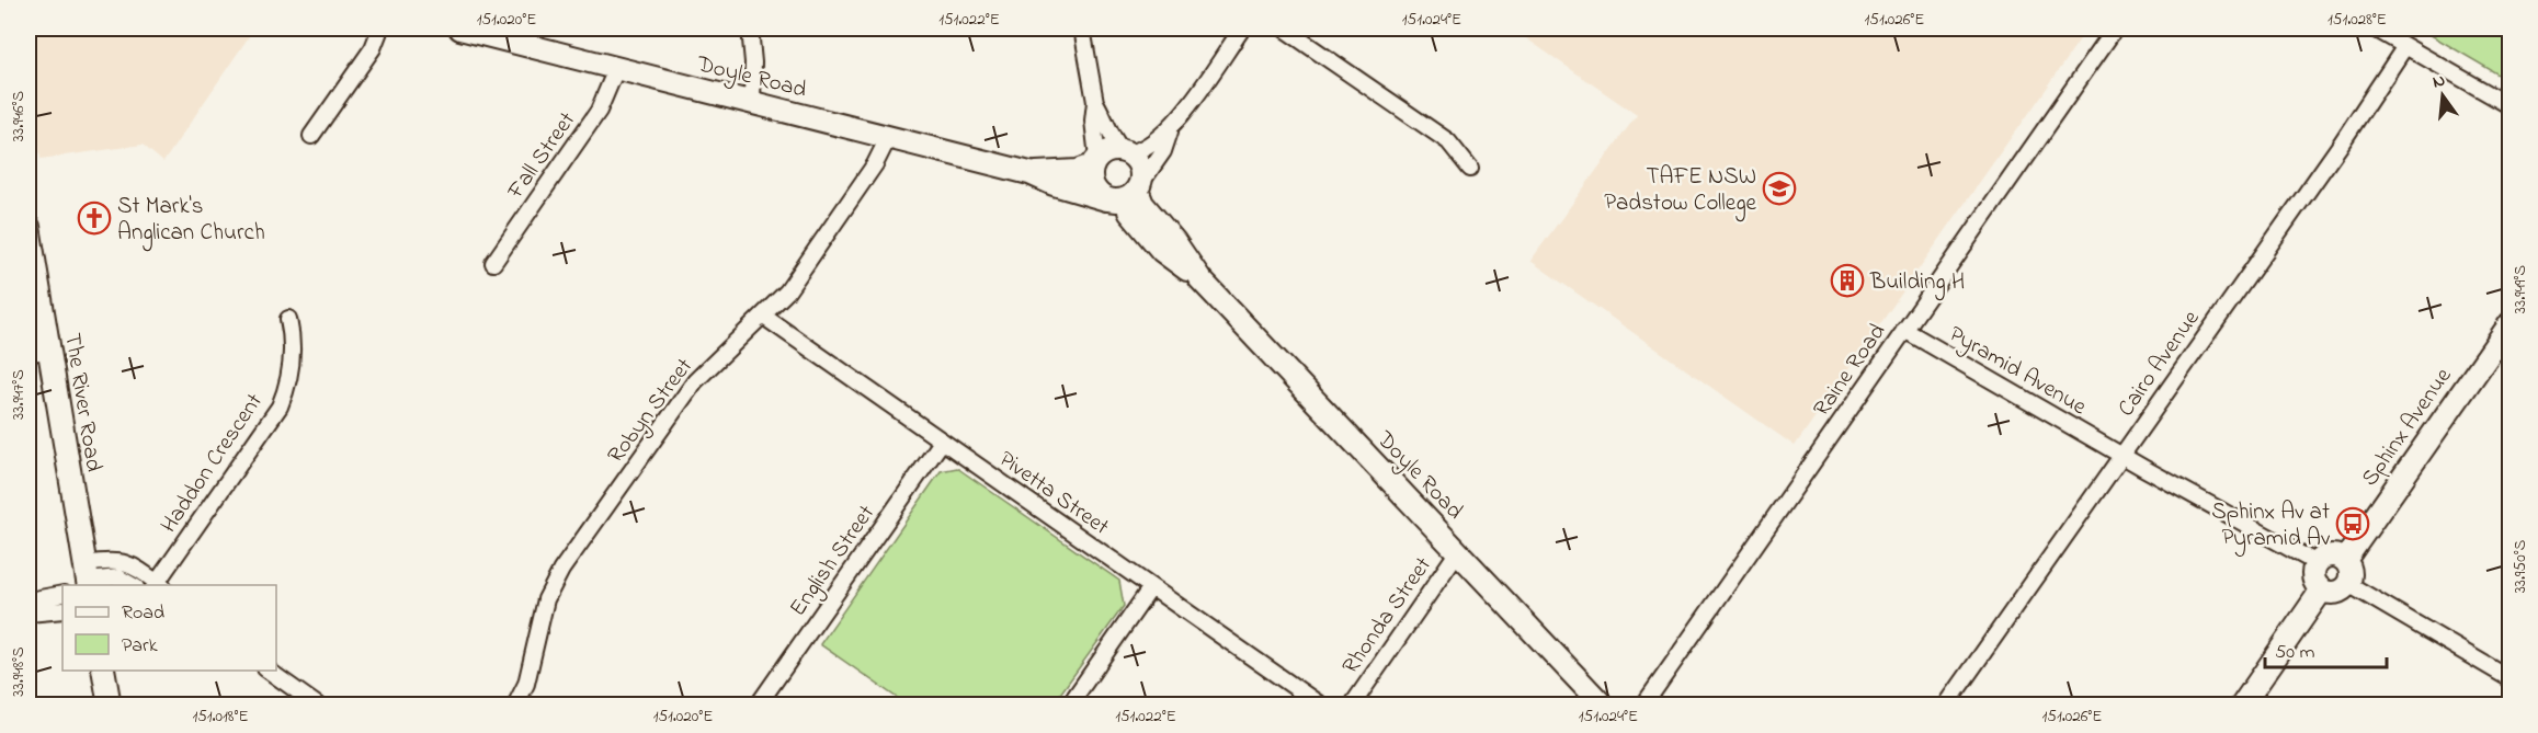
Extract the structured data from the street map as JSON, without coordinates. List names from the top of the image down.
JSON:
{
  "streets": {
    "street": [
      "Doyle Road",
      "Fall Street",
      "Cairo Avenue",
      "Raine Road",
      "Pyramid Avenue",
      "The River Road",
      "Robyn Street",
      "Sphinx Avenue",
      "Haddon Crescent",
      "Pivetta Street",
      "English Street",
      "Rhonda Street"
    ]
  },
  "crossings": [
    ["Doyle Road", "Fall Street"],
    ["Doyle Road", "Robyn Street"],
    ["Doyle Road", "Rhonda Street"],
    ["Cairo Avenue", "Pyramid Avenue"],
    ["Raine Road", "Pyramid Avenue"],
    ["Pyramid Avenue", "Sphinx Avenue"],
    ["Robyn Street", "Pivetta Street"],
    ["Pivetta Street", "English Street"]
  ],
  "places": {
    "school or university": ["TAFE NSW Padstow College"],
    "church": ["St Mark's Anglican Church"],
    "building": ["Building H"],
    "bus stop": ["Sphinx Av at Pyramid Av"]
  },
  "legend": ["Road", "Park"],
  "scale_bar": "50 m",
  "north": "top",
  "coordinates": [
    "151.020°E",
    "151.022°E",
    "151.024°E",
    "151.026°E",
    "151.028°E",
    "33.946°S",
    "33.949°S",
    "33.947°S",
    "33.950°S",
    "33.948°S",
    "151.018°E"
  ]
}
